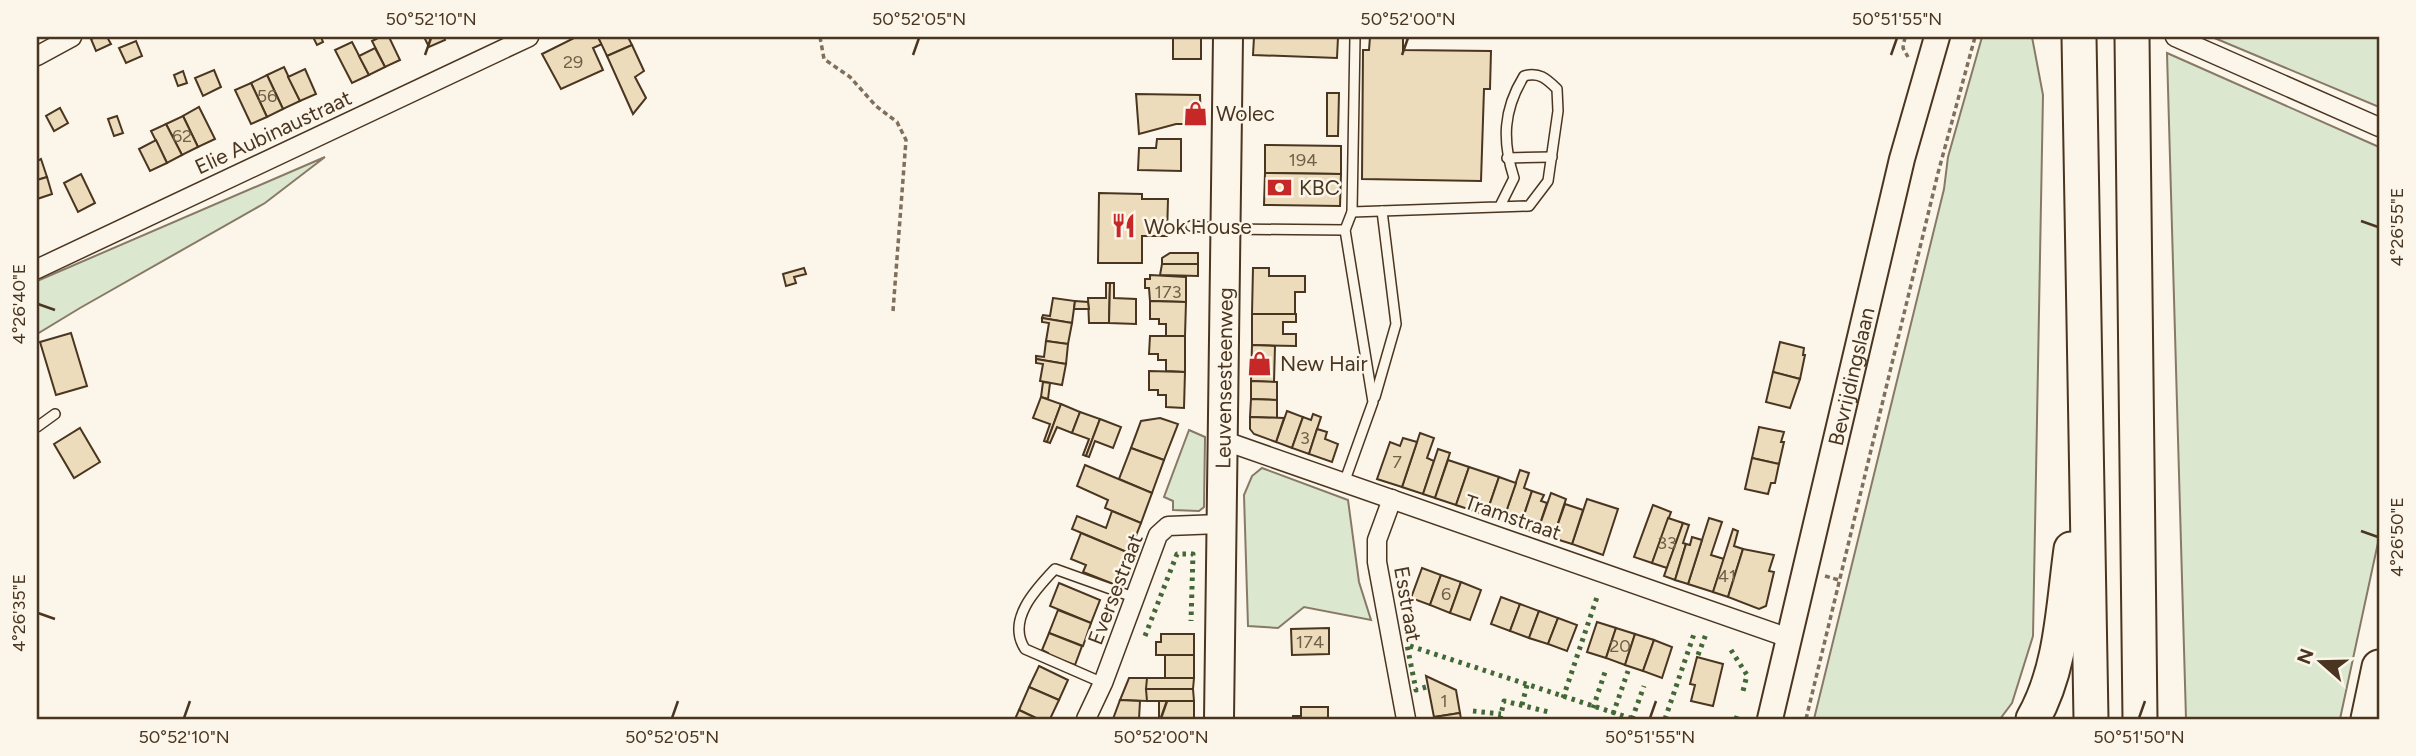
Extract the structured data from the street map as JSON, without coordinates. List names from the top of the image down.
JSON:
{
  "streets": {
    "main road": ["Leuvensesteenweg"],
    "street": [
      "Elie Aubinaustraat",
      "Bevrijdingslaan",
      "Tramstraat",
      "Eversestraat",
      "Esstraat"
    ]
  },
  "crossings": [
    ["Bevrijdingslaan", "Tramstraat"],
    ["Leuvensesteenweg", "Tramstraat"],
    ["Leuvensesteenweg", "Eversestraat"],
    ["Tramstraat", "Esstraat"]
  ],
  "places": {
    "shop": ["Wolec", "New Hair"],
    "bank": ["KBC"],
    "restaurant": ["Wok House"]
  },
  "house_numbers": [
    "29",
    "56",
    "62",
    "194",
    "173",
    "3",
    "7",
    "33",
    "41",
    "6",
    "174",
    "20",
    "1"
  ],
  "north": "left",
  "coordinates": [
    "50°52'10\"N",
    "50°52'05\"N",
    "50°52'00\"N",
    "50°51'55\"N",
    "4°26'55\"E",
    "4°26'40\"E",
    "4°26'50\"E",
    "4°26'35\"E",
    "50°51'50\"N"
  ]
}
